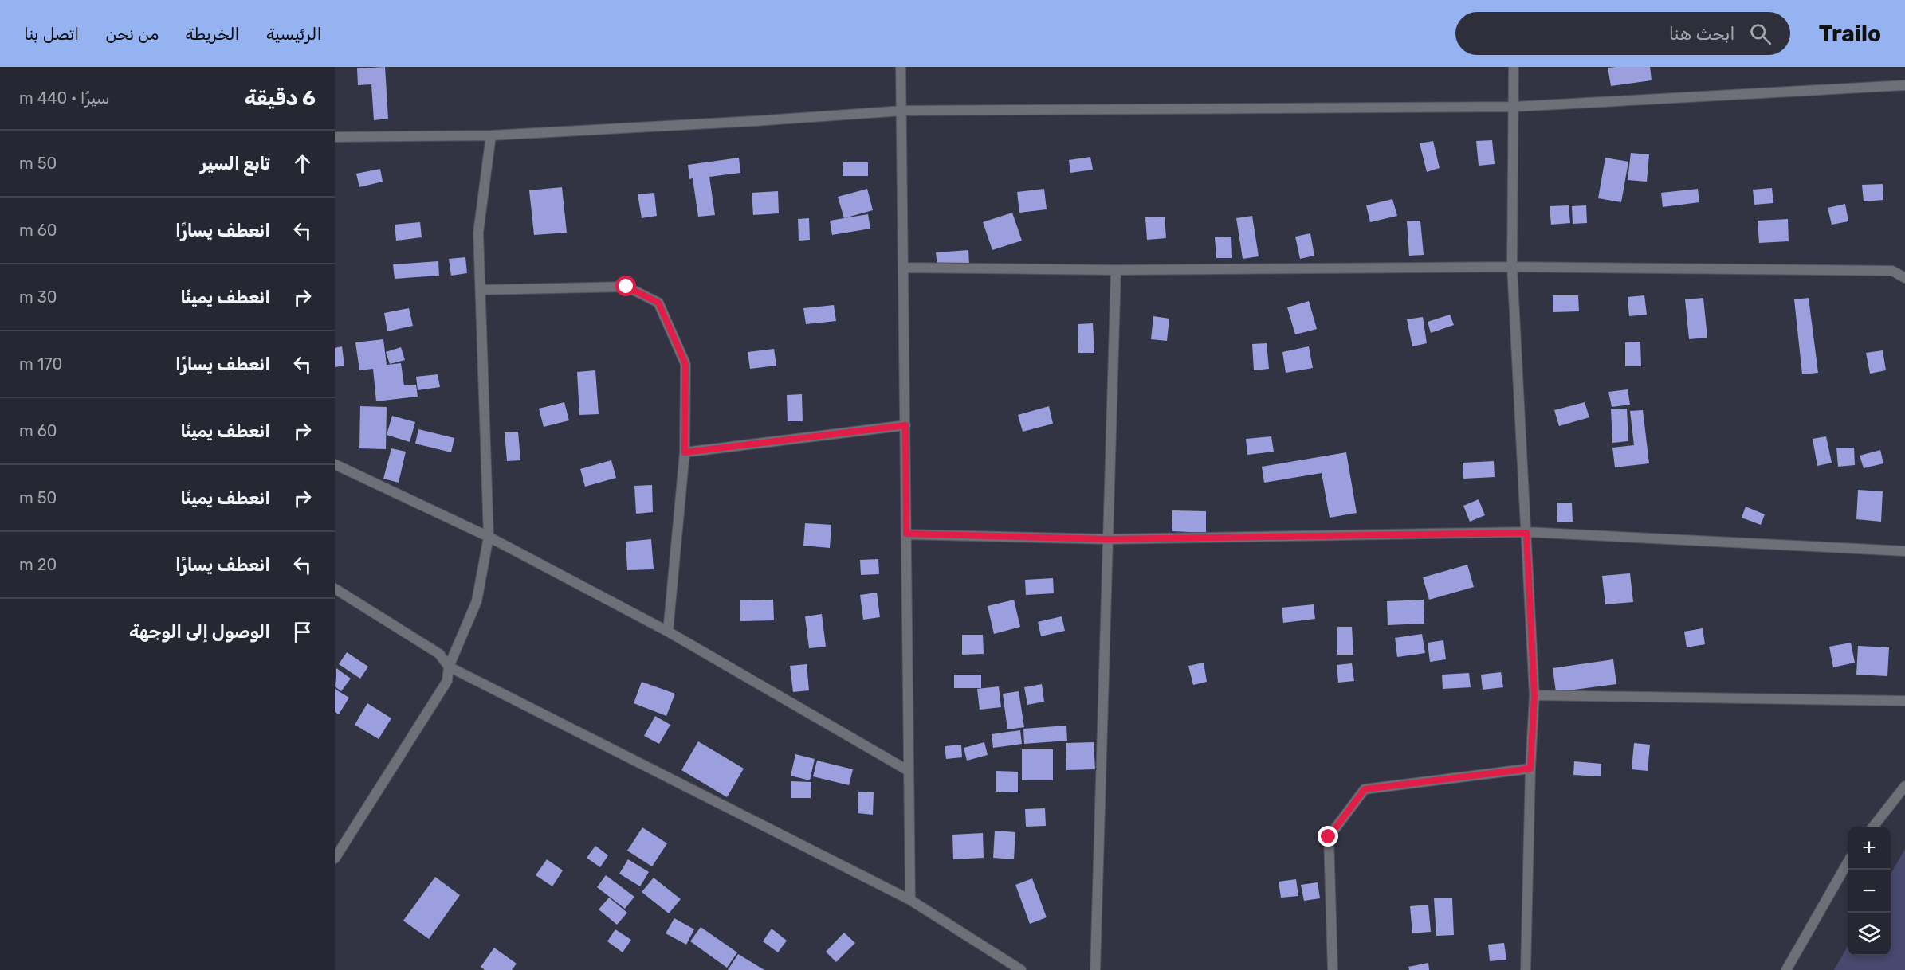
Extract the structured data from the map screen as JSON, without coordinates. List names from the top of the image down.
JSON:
{
  "page": {
    "header": "Trailo",
    "search": "ابحث هنا",
    "nav": [
      "الرئيسية",
      "الخريطة",
      "من نحن",
      "اتصل بنا"
    ],
    "heading": ["6 دقيقة", "سيرًا · 440 m"],
    "list": [
      ["تابع السير", "50 m"],
      ["انعطف يسارًا", "60 m"],
      ["انعطف يمينًا", "30 m"],
      ["انعطف يسارًا", "170 m"],
      ["انعطف يمينًا", "60 m"],
      ["انعطف يمينًا", "50 m"],
      ["انعطف يسارًا", "20 m"],
      "الوصول إلى الوجهة"
    ],
    "map_buttons": ["+", "−"]
  }
}
